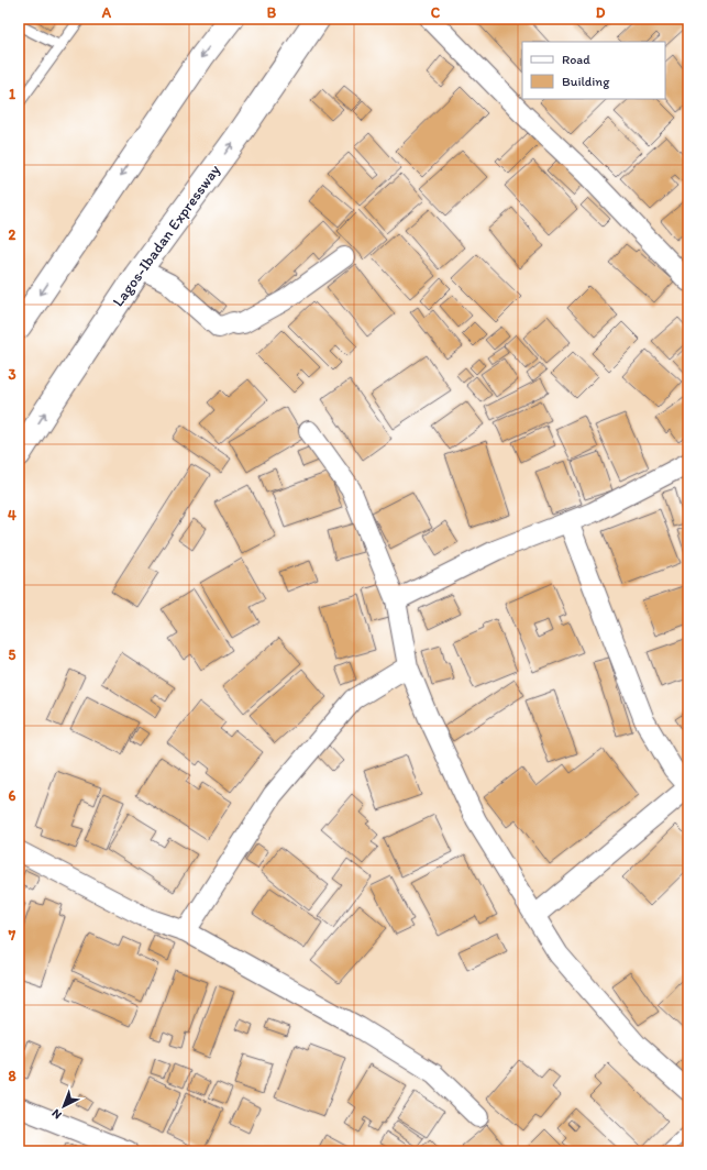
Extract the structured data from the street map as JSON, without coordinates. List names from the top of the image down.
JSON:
{
  "streets": {
    "highway": ["Lagos-Ibadan Expressway"]
  },
  "legend": ["Road", "Building"],
  "north": "bottom left",
  "grid": {
    "columns": [
      "A",
      "B",
      "C",
      "D"
    ],
    "rows": [
      "1",
      "2",
      "3",
      "4",
      "5",
      "6",
      "7",
      "8"
    ]
  }
}
